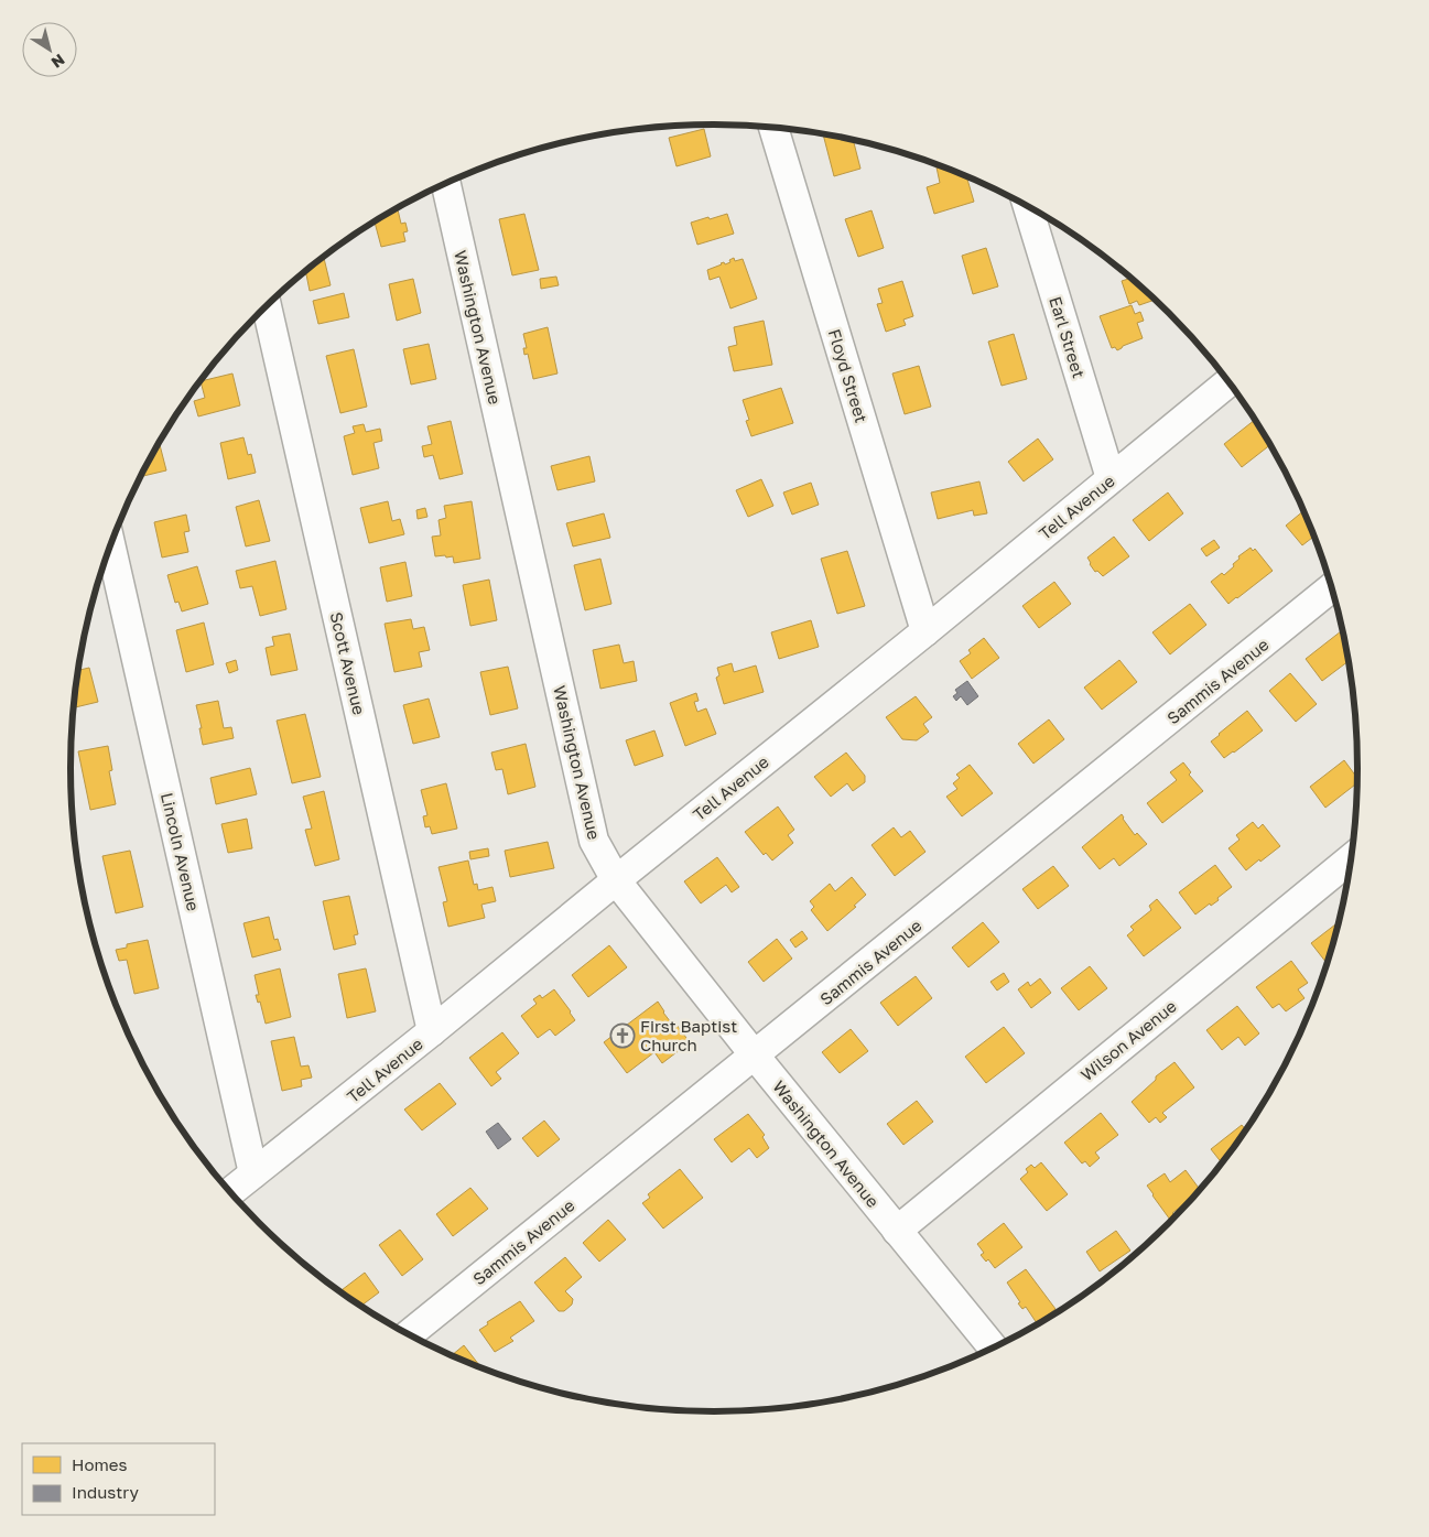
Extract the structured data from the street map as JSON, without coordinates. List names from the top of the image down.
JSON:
{
  "streets": {
    "street": [
      "Washington Avenue",
      "Earl Street",
      "Floyd Street",
      "Tell Avenue",
      "Scott Avenue",
      "Sammis Avenue",
      "Lincoln Avenue",
      "Wilson Avenue"
    ]
  },
  "crossings": [
    ["Washington Avenue", "Tell Avenue"],
    ["Washington Avenue", "Sammis Avenue"],
    ["Washington Avenue", "Wilson Avenue"],
    ["Earl Street", "Tell Avenue"],
    ["Floyd Street", "Tell Avenue"],
    ["Tell Avenue", "Scott Avenue"],
    ["Tell Avenue", "Lincoln Avenue"]
  ],
  "places": {
    "church": ["First Baptist Church"]
  },
  "legend": ["Homes", "Industry"],
  "north": "bottom right"
}
